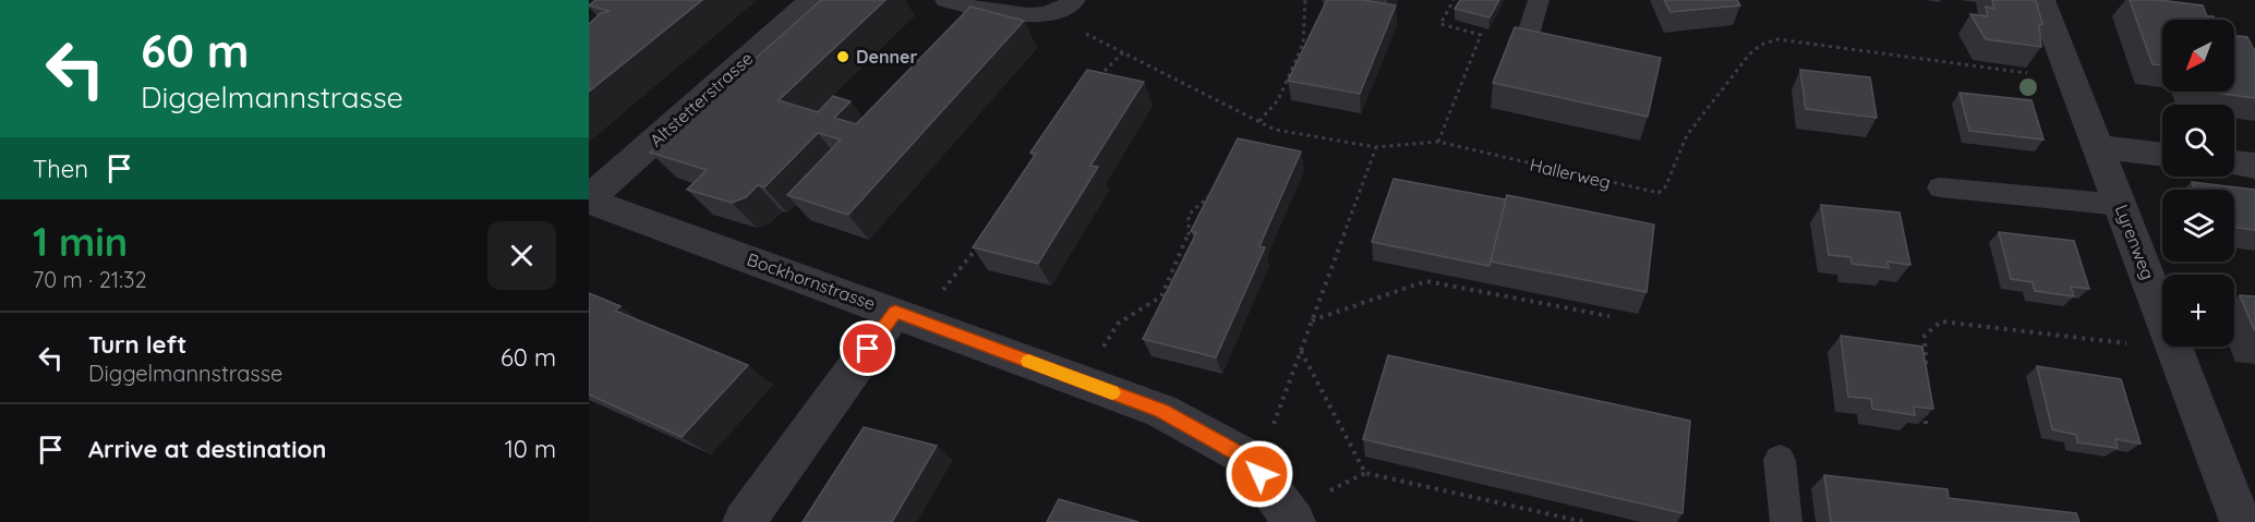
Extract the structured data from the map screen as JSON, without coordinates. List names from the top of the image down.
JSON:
{
  "streets": {
    "street": ["Altstetterstrasse", "Lyrenweg", "Bockhornstrasse"],
    "path": ["Hallerweg"]
  },
  "crossings": [
    ["Altstetterstrasse", "Bockhornstrasse"]
  ],
  "places": ["Denner"],
  "north": "bottom left",
  "page": {
    "turn": ["60 m", "Diggelmannstrasse"],
    "map_buttons": "+",
    "then": "Then",
    "heading": ["1 min", "70 m · 21:32"],
    "list": [
      {
        "name": "Turn left",
        "note": "Diggelmannstrasse",
        "value": "60 m"
      },
      {
        "name": "Arrive at destination",
        "value": "10 m"
      }
    ]
  }
}
